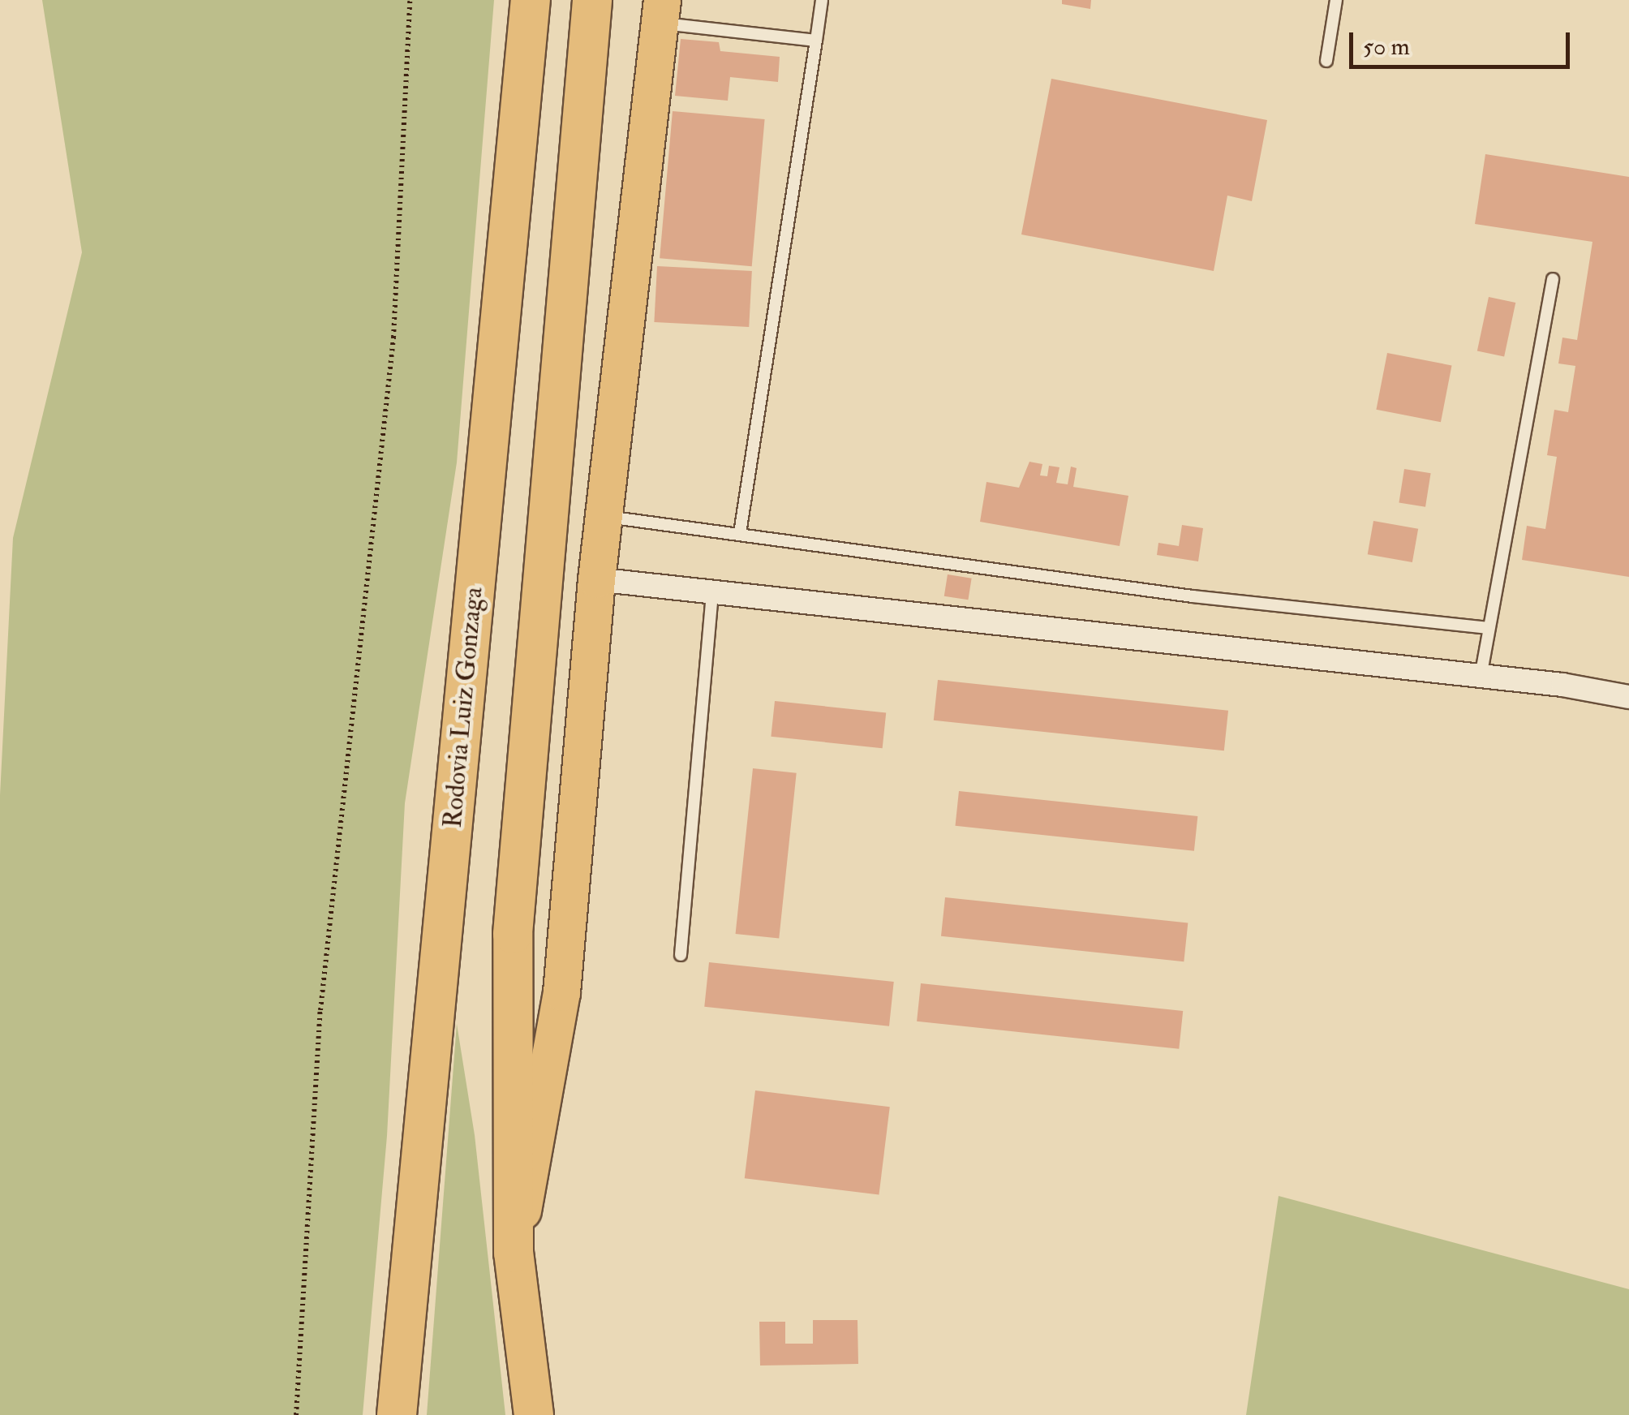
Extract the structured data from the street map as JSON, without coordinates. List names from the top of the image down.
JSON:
{
  "streets": {
    "highway": ["Rodovia Luiz Gonzaga"]
  },
  "scale_bar": "50 m"
}
